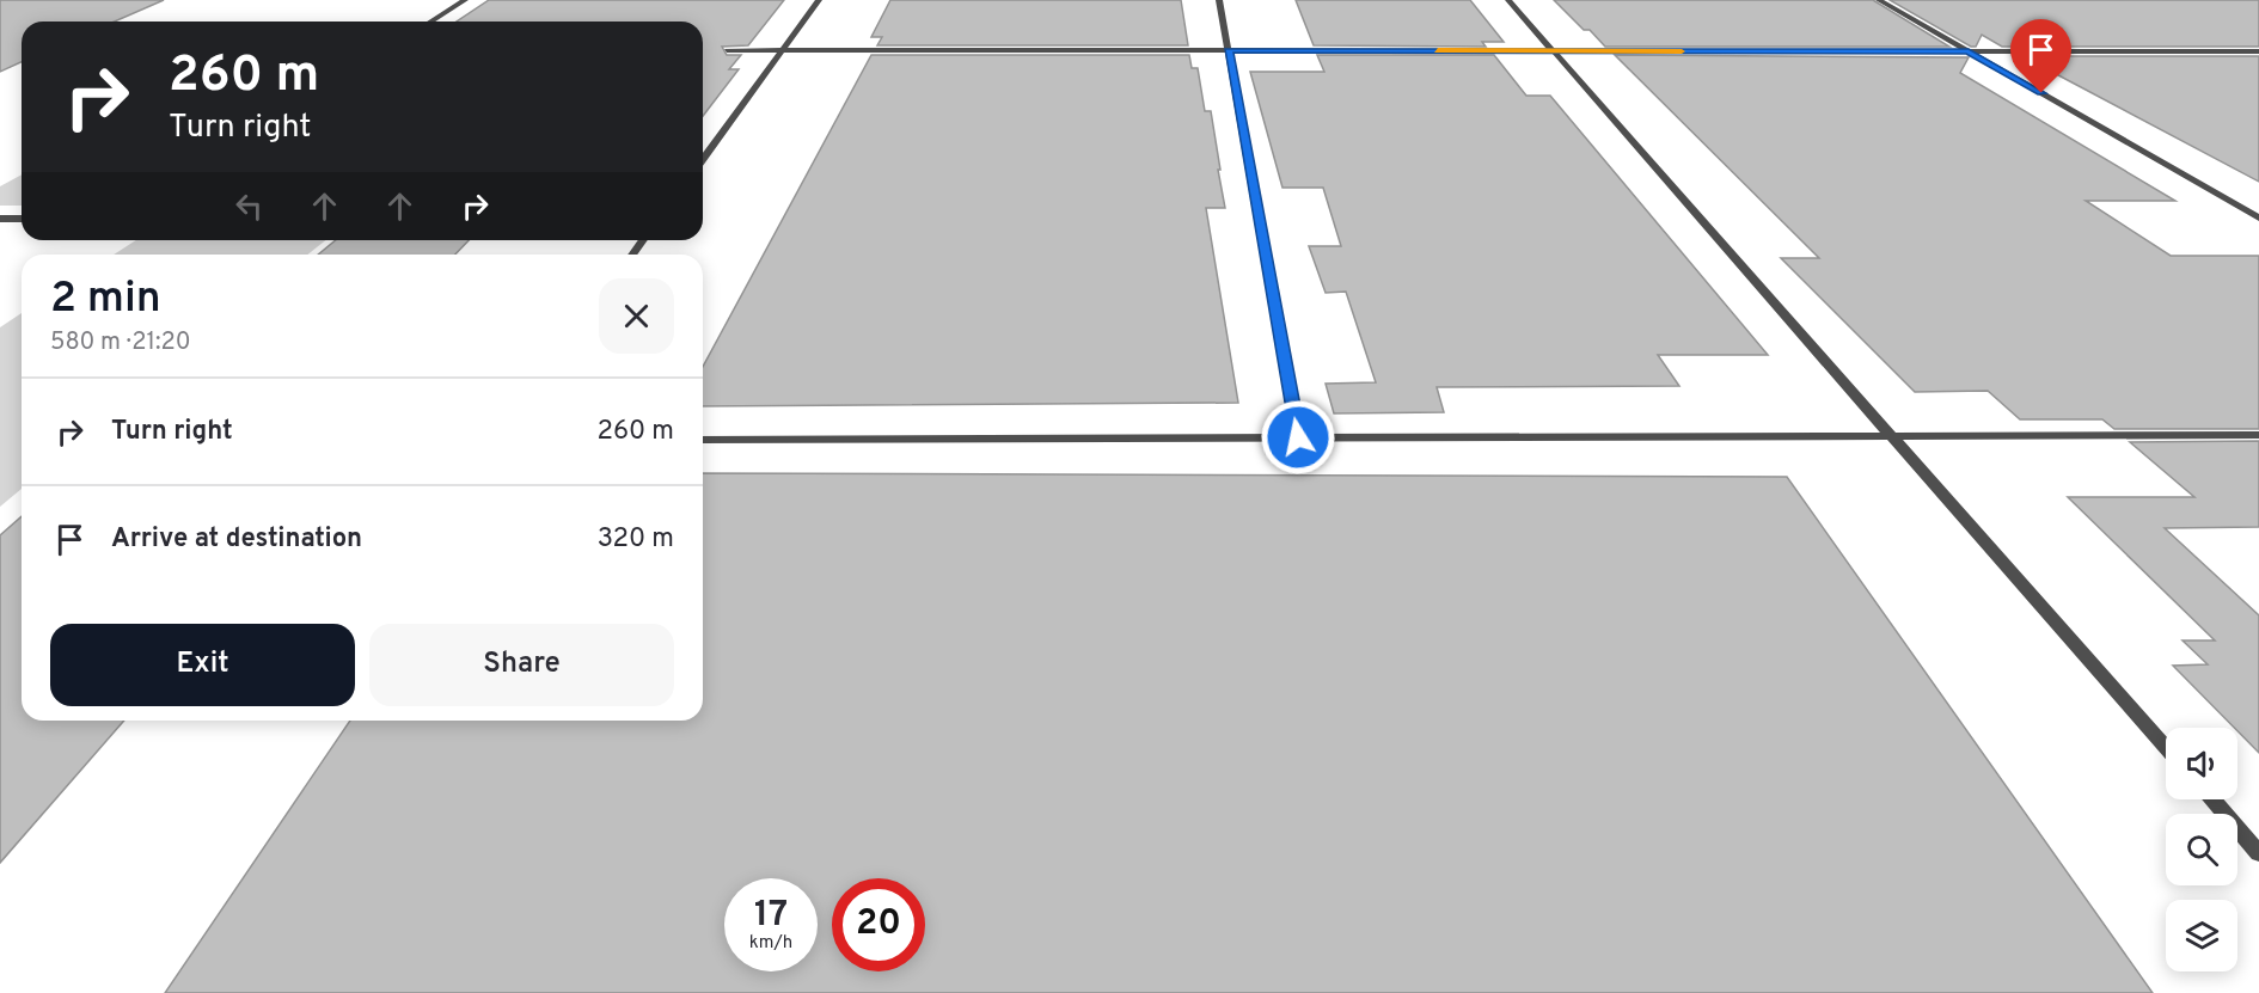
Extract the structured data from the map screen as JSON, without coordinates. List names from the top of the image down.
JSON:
{
  "page": {
    "turn": ["260 m", "Turn right"],
    "heading": ["2 min", "580 m · 21:20"],
    "list": [
      {
        "name": "Turn right",
        "value": "260 m"
      },
      {
        "name": "Arrive at destination",
        "value": "320 m"
      }
    ],
    "buttons": ["Exit", "Share"],
    "speed": "17 km/h",
    "limit": "20"
  }
}
